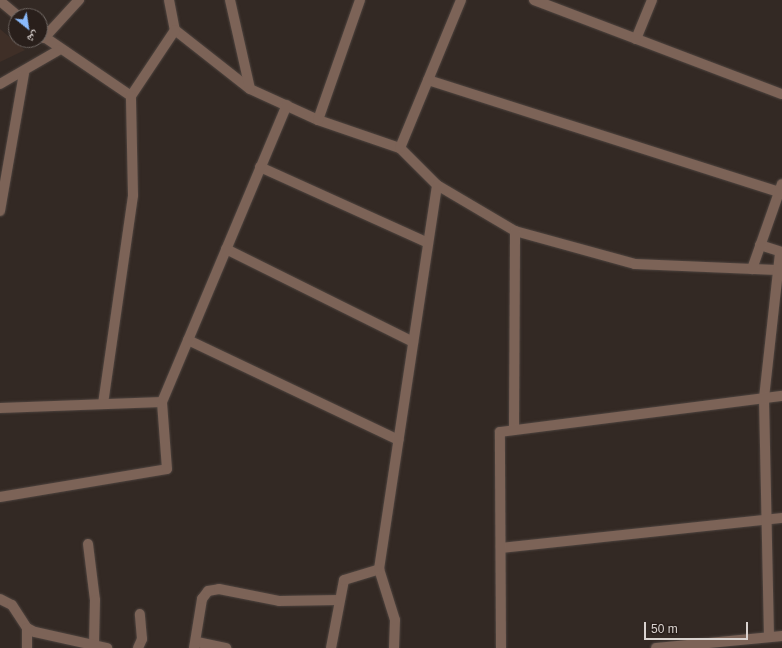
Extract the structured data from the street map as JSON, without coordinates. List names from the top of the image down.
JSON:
{
  "scale_bar": "50 m",
  "north": "bottom right"
}
